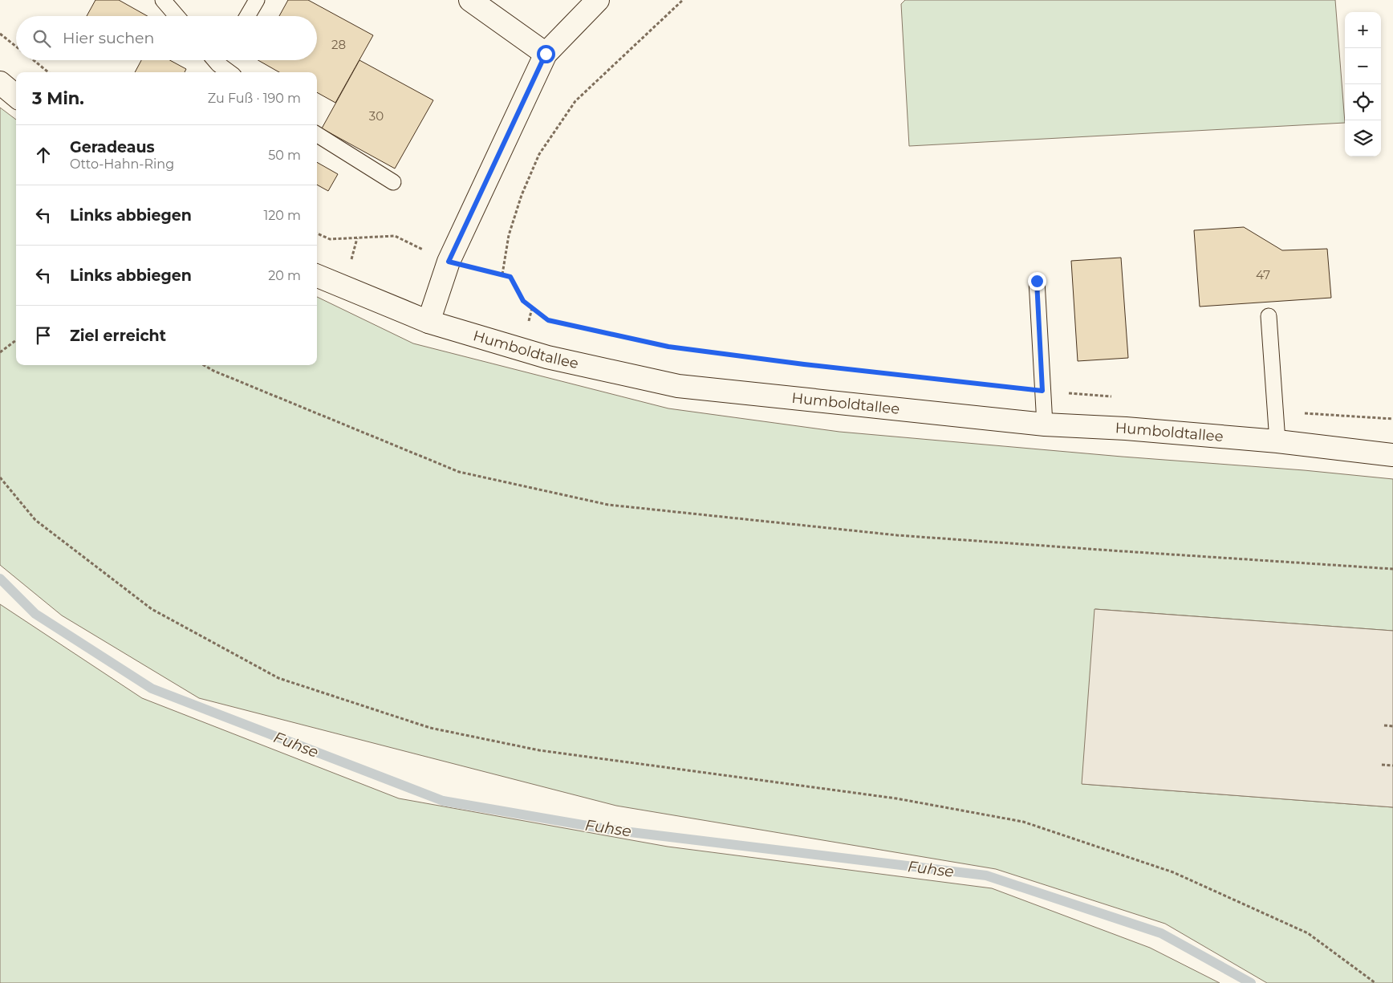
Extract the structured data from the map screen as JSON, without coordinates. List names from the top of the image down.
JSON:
{
  "streets": {
    "street": ["Humboldtallee"]
  },
  "water": ["Fuhse"],
  "house_numbers": ["28", "30", "47"],
  "page": {
    "map_buttons": ["+", "−"],
    "search": "Hier suchen",
    "heading": ["3 Min.", "Zu Fuß · 190 m"],
    "list": [
      ["Geradeaus", "Otto-Hahn-Ring", "50 m"],
      ["Links abbiegen", "120 m"],
      ["Links abbiegen", "20 m"],
      "Ziel erreicht"
    ]
  }
}
